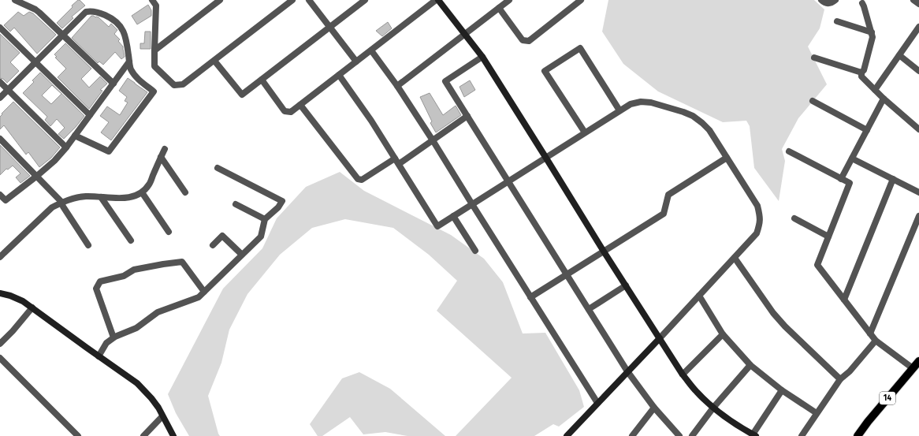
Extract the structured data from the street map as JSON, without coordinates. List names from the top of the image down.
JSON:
{
  "streets": {
    "main road": ["14"]
  }
}
